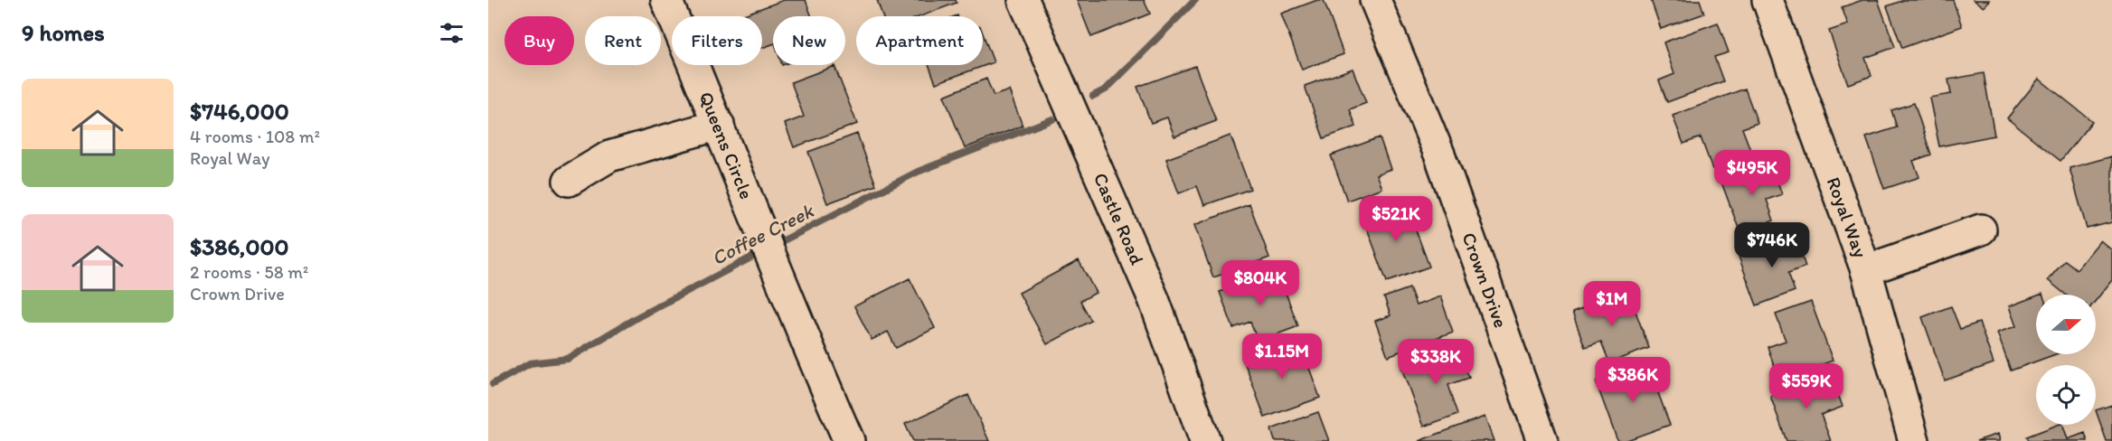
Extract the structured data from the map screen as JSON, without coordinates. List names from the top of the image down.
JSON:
{
  "streets": {
    "street": [
      "Queens Circle",
      "Castle Road",
      "Royal Way",
      "Crown Drive"
    ]
  },
  "water": ["Coffee Creek"],
  "north": "right",
  "page": {
    "heading": "9 homes",
    "chip": [
      "Buy",
      "Rent",
      "Filters",
      "New",
      "Apartment"
    ],
    "list": [
      {
        "name": "$746,000",
        "note": "4 rooms · 108 m² · Royal Way"
      },
      {
        "name": "$386,000",
        "note": "2 rooms · 58 m² · Crown Drive"
      }
    ],
    "price": [
      "$495K",
      "$521K",
      "$746K",
      "$804K",
      "$1M",
      "$1.15M",
      "$338K",
      "$386K",
      "$559K"
    ]
  }
}
